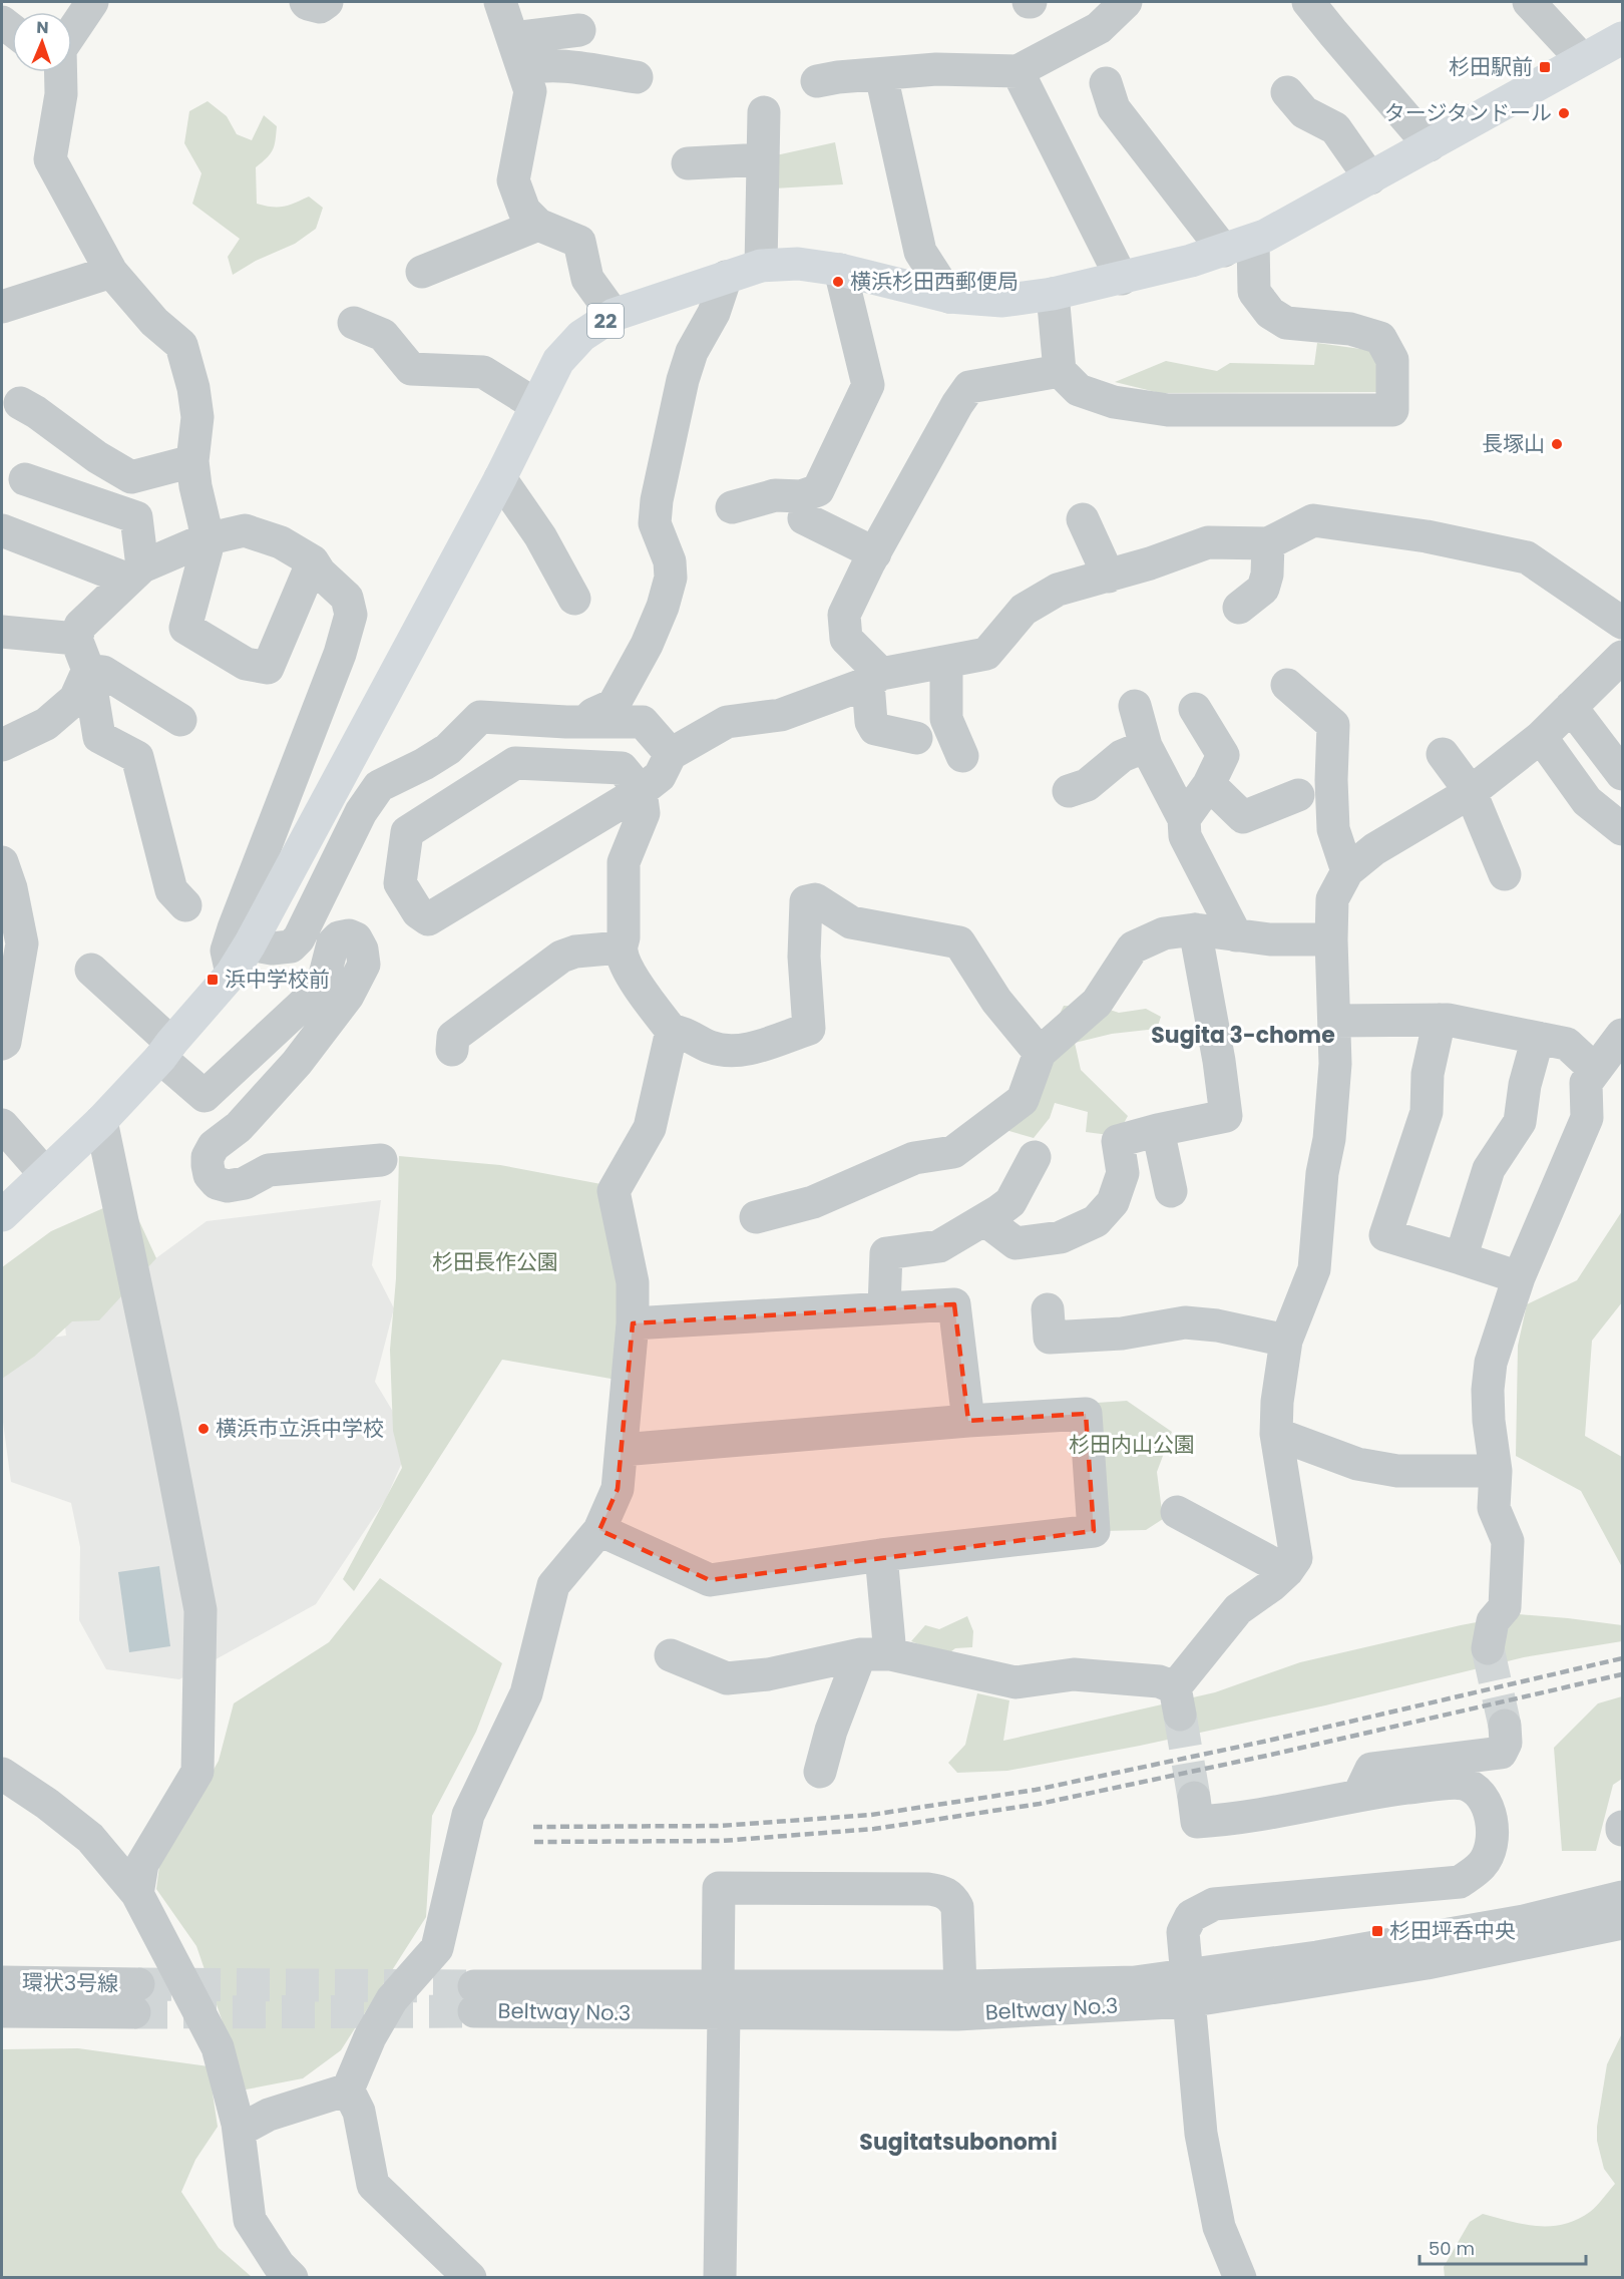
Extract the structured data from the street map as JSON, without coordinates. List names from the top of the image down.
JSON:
{
  "streets": {
    "main road": ["22"],
    "street": ["環状3号線", "Beltway No.3"]
  },
  "districts": ["Sugita 3-chome", "Sugitatsubonomi"],
  "parks": ["杉田長作公園", "杉田内山公園"],
  "places": {
    "transit": ["杉田駅前", "浜中学校前", "杉田坪呑中央"],
    "other": [
      "タージタンドール",
      "横浜杉田西郵便局",
      "長塚山",
      "横浜市立浜中学校"
    ]
  },
  "scale_bar": "50 m",
  "north": "top"
}
